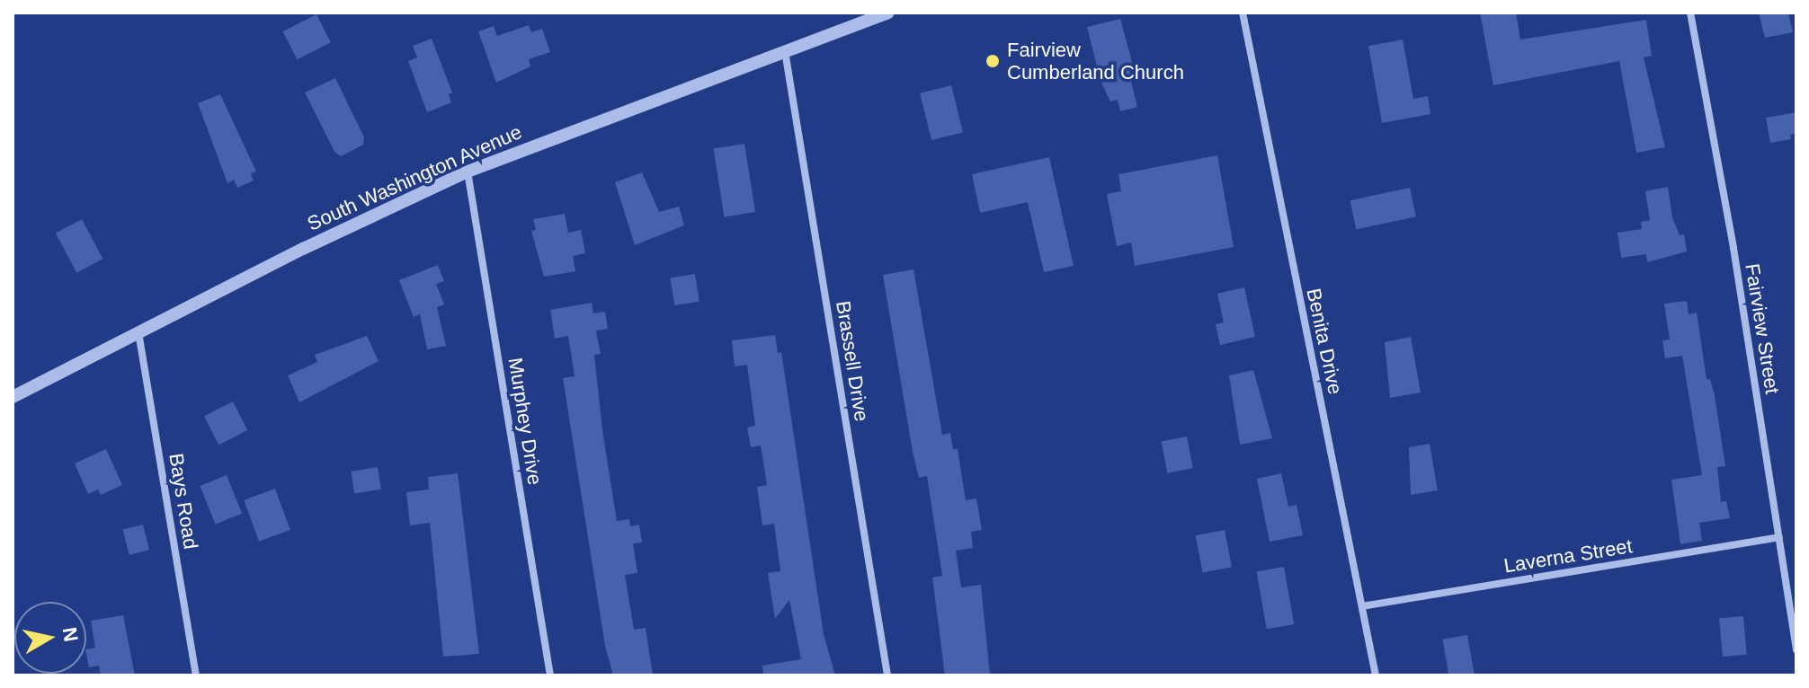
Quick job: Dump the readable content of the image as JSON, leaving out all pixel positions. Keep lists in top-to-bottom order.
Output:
{
  "streets": {
    "street": [
      "South Washington Avenue",
      "Fairview Street",
      "Benita Drive",
      "Brassell Drive",
      "Murphey Drive",
      "Bays Road",
      "Laverna Street"
    ]
  },
  "crossings": [
    ["South Washington Avenue", "Brassell Drive"],
    ["South Washington Avenue", "Murphey Drive"],
    ["South Washington Avenue", "Bays Road"],
    ["Fairview Street", "Laverna Street"],
    ["Benita Drive", "Laverna Street"]
  ],
  "places": ["Fairview Cumberland Church"],
  "north": "right"
}
